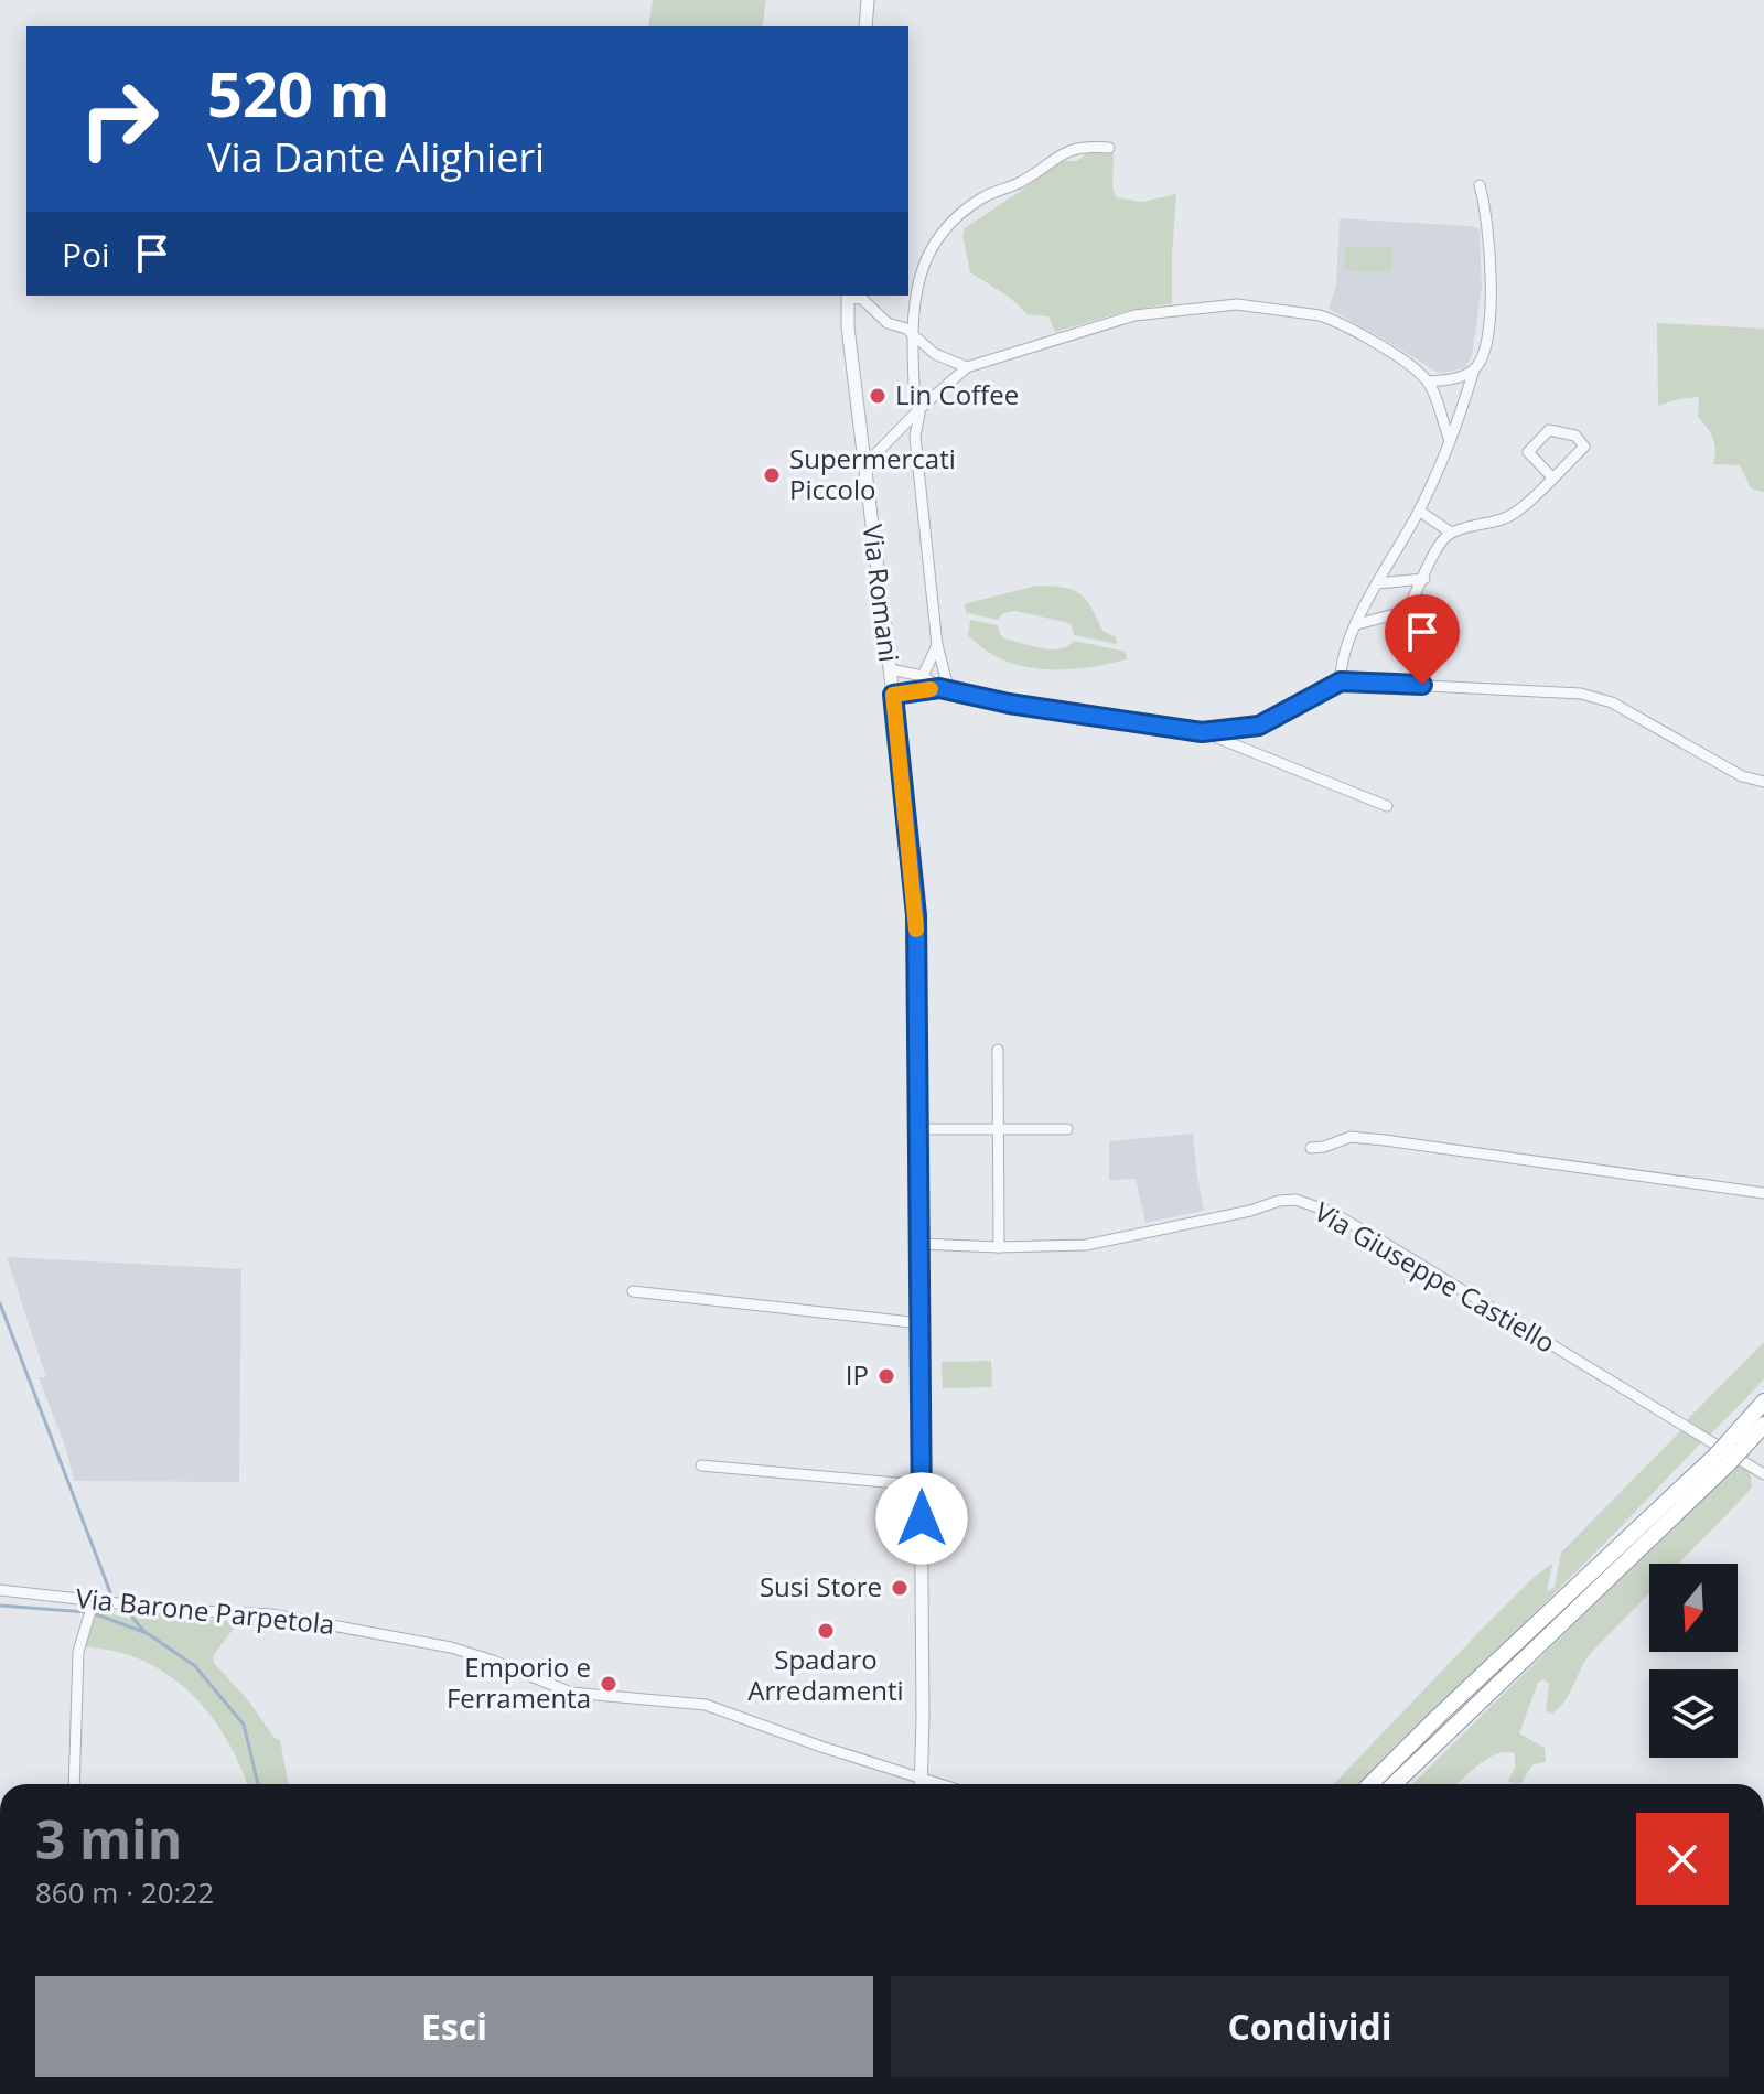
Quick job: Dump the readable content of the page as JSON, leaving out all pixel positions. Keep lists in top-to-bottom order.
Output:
{
  "streets": {
    "street": ["Via Romani", "Via Giuseppe Castiello", "Via Barone Parpetola"]
  },
  "crossings": [
    ["Via Romani", "Via Giuseppe Castiello"],
    ["Via Romani", "Via Barone Parpetola"]
  ],
  "places": [
    "Lin Coffee",
    "Supermercati Piccolo",
    "IP",
    "Susi Store",
    "Spadaro Arredamenti",
    "Emporio e Ferramenta"
  ],
  "north": "bottom",
  "page": {
    "turn": ["520 m", "Via Dante Alighieri"],
    "then": "Poi",
    "heading": ["3 min", "860 m · 20:22"],
    "buttons": ["Esci", "Condividi"]
  }
}
